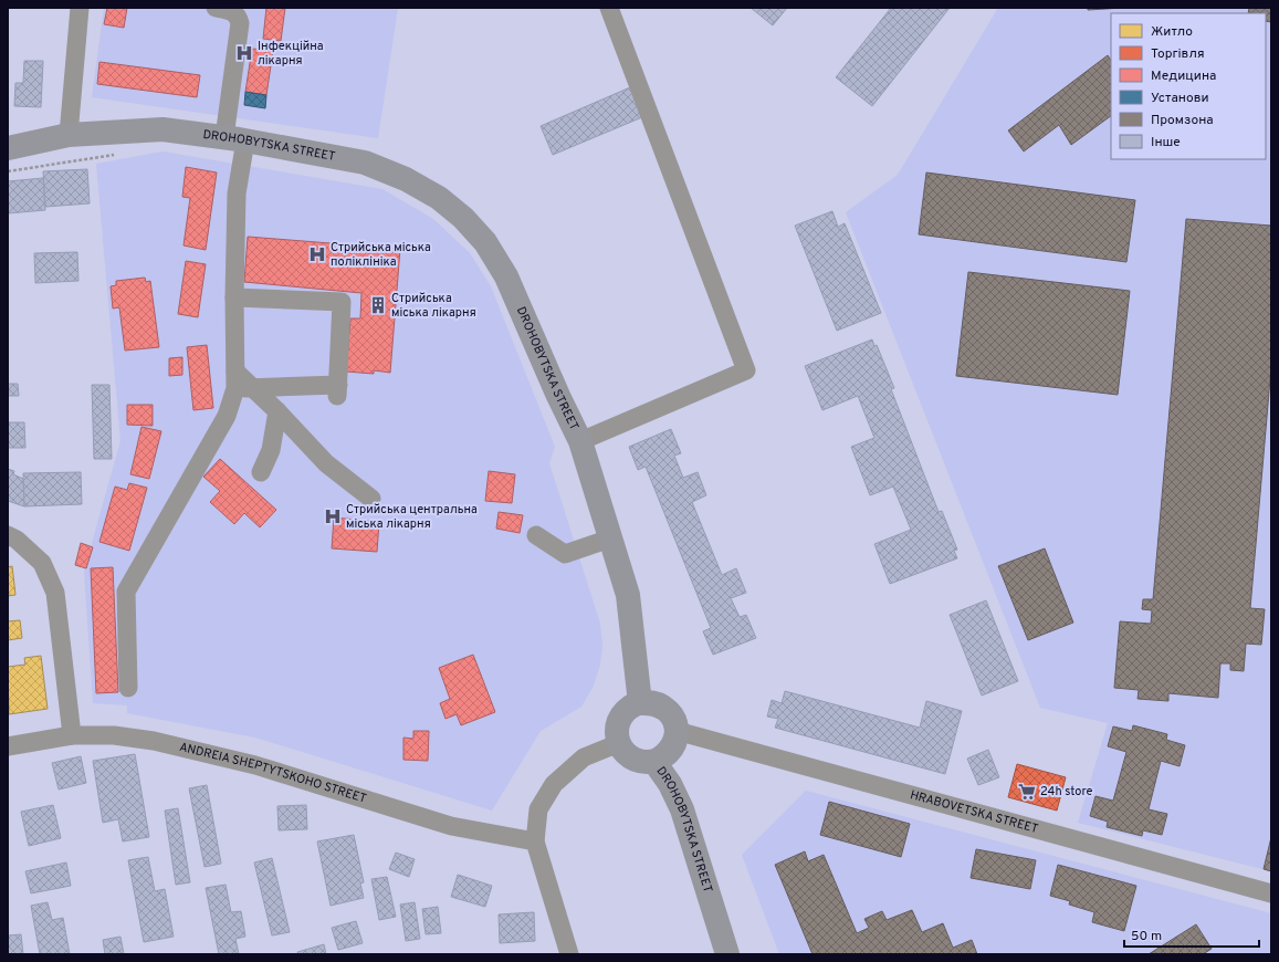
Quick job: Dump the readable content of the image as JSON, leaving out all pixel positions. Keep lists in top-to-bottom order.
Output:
{
  "streets": {
    "main road": ["DROHOBYTSKA STREET"],
    "street": ["ANDREIA SHEPTYTSKOHO STREET", "HRABOVETSKA STREET"]
  },
  "crossings": [
    ["DROHOBYTSKA STREET", "HRABOVETSKA STREET"]
  ],
  "places": {
    "hospital": ["Інфекційна лікарня", "Стрийська міська поліклініка", "Стрийська центральна міська лікарня"],
    "building": ["Стрийська міська лікарня"],
    "supermarket": ["24h store"]
  },
  "legend": [
    "Житло",
    "Торгівля",
    "Медицина",
    "Установи",
    "Промзона",
    "Інше"
  ],
  "scale_bar": "50 m"
}
